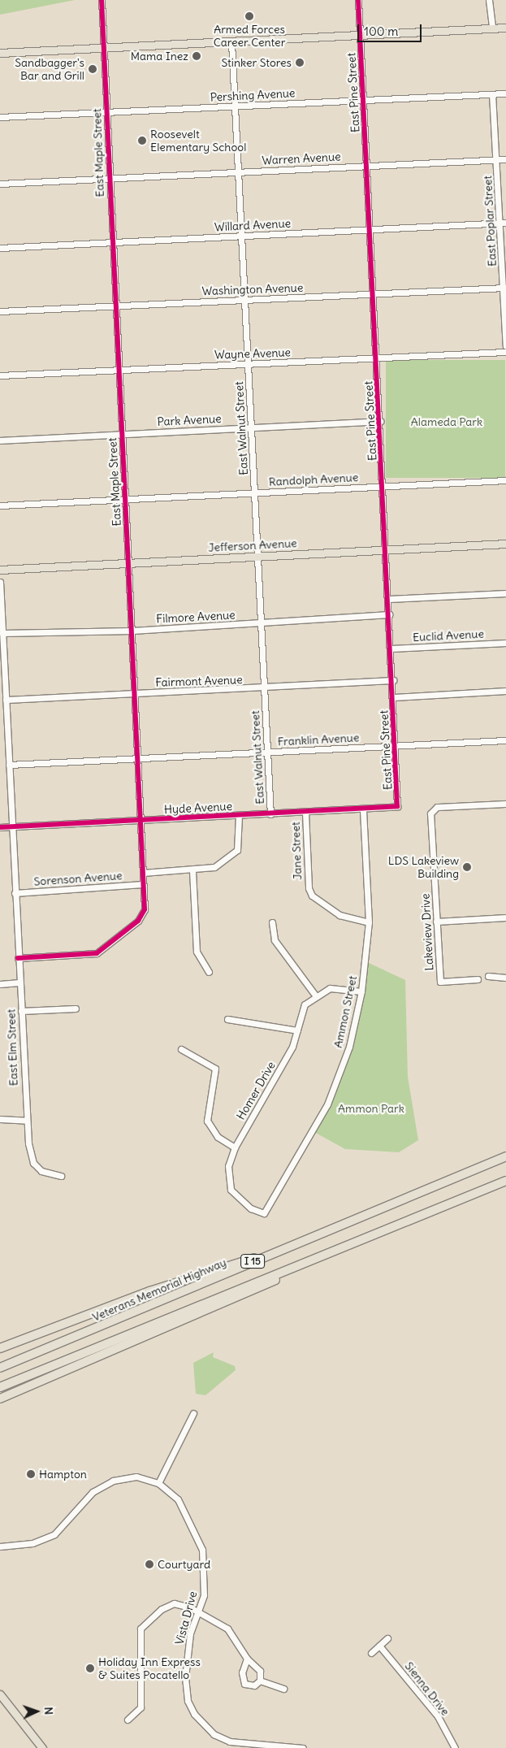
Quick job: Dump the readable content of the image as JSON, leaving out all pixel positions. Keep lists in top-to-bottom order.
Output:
{
  "streets": {
    "highway": ["I 15", "Veterans Memorial Highway"],
    "main road": ["Jefferson Avenue"],
    "street": [
      "East Pine Street",
      "Pershing Avenue",
      "East Maple Street",
      "Warren Avenue",
      "East Poplar Street",
      "Willard Avenue",
      "Washington Avenue",
      "Wayne Avenue",
      "Park Avenue",
      "East Walnut Street",
      "Randolph Avenue",
      "Filmore Avenue",
      "Euclid Avenue",
      "Fairmont Avenue",
      "Franklin Avenue",
      "Hyde Avenue",
      "Jane Street",
      "Sorenson Avenue",
      "Lakeview Drive",
      "Ammon Street",
      "East Elm Street",
      "Homer Drive",
      "Vista Drive",
      "Sienna Drive"
    ]
  },
  "crossings": [
    ["East Pine Street", "Pershing Avenue"],
    ["East Pine Street", "Warren Avenue"],
    ["East Pine Street", "Willard Avenue"],
    ["East Pine Street", "Washington Avenue"],
    ["East Pine Street", "Wayne Avenue"],
    ["East Pine Street", "Park Avenue"],
    ["East Pine Street", "Randolph Avenue"],
    ["East Pine Street", "Jefferson Avenue"],
    ["East Pine Street", "Filmore Avenue"],
    ["East Pine Street", "Euclid Avenue"],
    ["East Pine Street", "Fairmont Avenue"],
    ["East Pine Street", "Franklin Avenue"],
    ["East Pine Street", "Hyde Avenue"],
    ["Pershing Avenue", "East Maple Street"],
    ["Pershing Avenue", "East Poplar Street"],
    ["Pershing Avenue", "East Walnut Street"],
    ["East Maple Street", "Warren Avenue"],
    ["East Maple Street", "Willard Avenue"],
    ["East Maple Street", "Washington Avenue"],
    ["East Maple Street", "Wayne Avenue"],
    ["East Maple Street", "Park Avenue"],
    ["East Maple Street", "Randolph Avenue"],
    ["East Maple Street", "Jefferson Avenue"],
    ["East Maple Street", "Filmore Avenue"],
    ["East Maple Street", "Fairmont Avenue"],
    ["East Maple Street", "Franklin Avenue"],
    ["East Maple Street", "Hyde Avenue"],
    ["East Maple Street", "Sorenson Avenue"],
    ["East Maple Street", "East Elm Street"],
    ["Warren Avenue", "East Poplar Street"],
    ["Warren Avenue", "East Walnut Street"],
    ["East Poplar Street", "Willard Avenue"],
    ["East Poplar Street", "Washington Avenue"],
    ["Willard Avenue", "East Walnut Street"],
    ["Washington Avenue", "East Walnut Street"],
    ["Wayne Avenue", "East Walnut Street"],
    ["Park Avenue", "East Walnut Street"],
    ["East Walnut Street", "Randolph Avenue"],
    ["East Walnut Street", "Jefferson Avenue"],
    ["East Walnut Street", "Filmore Avenue"],
    ["East Walnut Street", "Fairmont Avenue"],
    ["East Walnut Street", "Franklin Avenue"],
    ["East Walnut Street", "Hyde Avenue"],
    ["Filmore Avenue", "East Elm Street"],
    ["Fairmont Avenue", "East Elm Street"],
    ["Franklin Avenue", "East Elm Street"],
    ["Hyde Avenue", "Jane Street"],
    ["Hyde Avenue", "Ammon Street"],
    ["Hyde Avenue", "East Elm Street"],
    ["Jane Street", "Ammon Street"],
    ["Sorenson Avenue", "East Elm Street"],
    ["Ammon Street", "Homer Drive"]
  ],
  "parks": ["Alameda Park", "Ammon Park"],
  "places": [
    "Armed Forces Career Center",
    "Mama Inez",
    "Stinker Stores",
    "Sandbagger's Bar and Grill",
    "Roosevelt Elementary School",
    "LDS Lakeview Building",
    "Hampton",
    "Courtyard",
    "Holiday Inn Express & Suites Pocatello"
  ],
  "scale_bar": "100 m",
  "north": "right"
}
